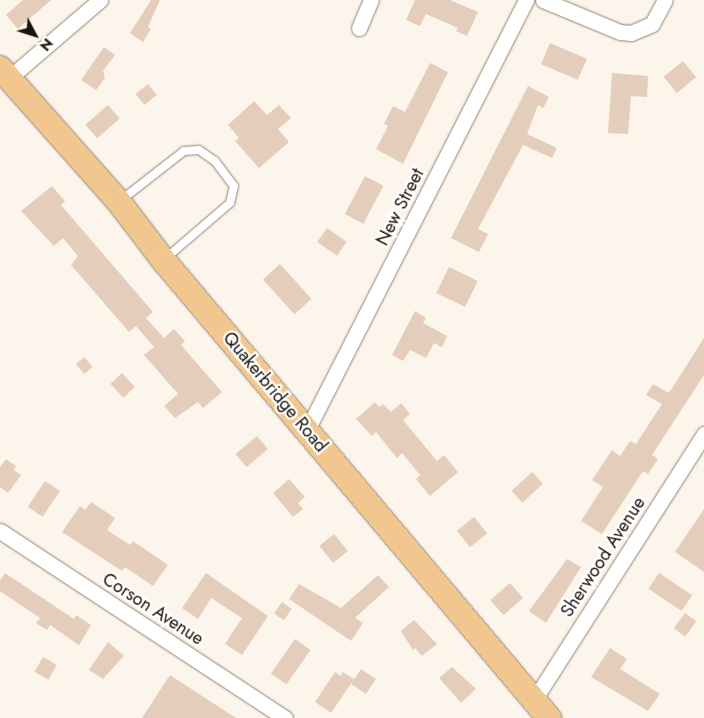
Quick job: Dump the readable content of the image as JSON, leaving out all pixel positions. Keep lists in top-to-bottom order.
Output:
{
  "streets": {
    "main road": ["Quakerbridge Road"],
    "street": ["New Street", "Sherwood Avenue", "Corson Avenue"]
  },
  "crossings": [
    ["New Street", "Quakerbridge Road"],
    ["Quakerbridge Road", "Sherwood Avenue"]
  ],
  "north": "bottom right"
}
